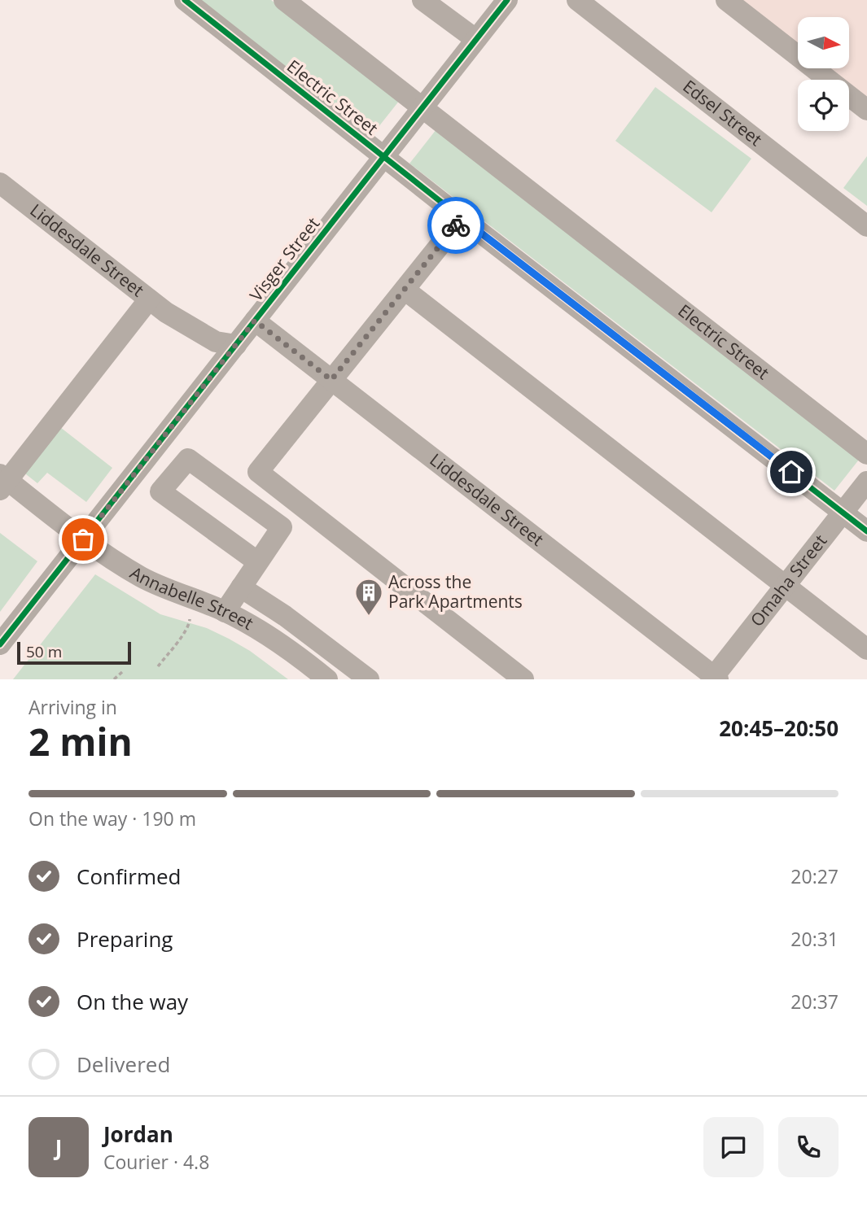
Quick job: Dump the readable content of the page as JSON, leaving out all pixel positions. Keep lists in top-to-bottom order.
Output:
{
  "streets": {
    "street": [
      "Electric Street",
      "Edsel Street",
      "Liddesdale Street",
      "Visger Street",
      "Omaha Street",
      "Annabelle Street"
    ]
  },
  "crossings": [
    ["Electric Street", "Visger Street"],
    ["Electric Street", "Omaha Street"],
    ["Liddesdale Street", "Visger Street"],
    ["Liddesdale Street", "Omaha Street"],
    ["Visger Street", "Annabelle Street"]
  ],
  "places": {
    "building": ["Across the Park Apartments"]
  },
  "scale_bar": "50 m",
  "north": "right",
  "page": {
    "scale": "50 m",
    "heading": ["2 min", "Arriving in", "20:45–20:50"],
    "panel": ["Jordan", "Courier · 4.8"],
    "bar": "On the way · 190 m",
    "list": [
      ["Confirmed", "20:27"],
      ["Preparing", "20:31"],
      ["On the way", "20:37"],
      "Delivered"
    ],
    "round": "J"
  }
}
